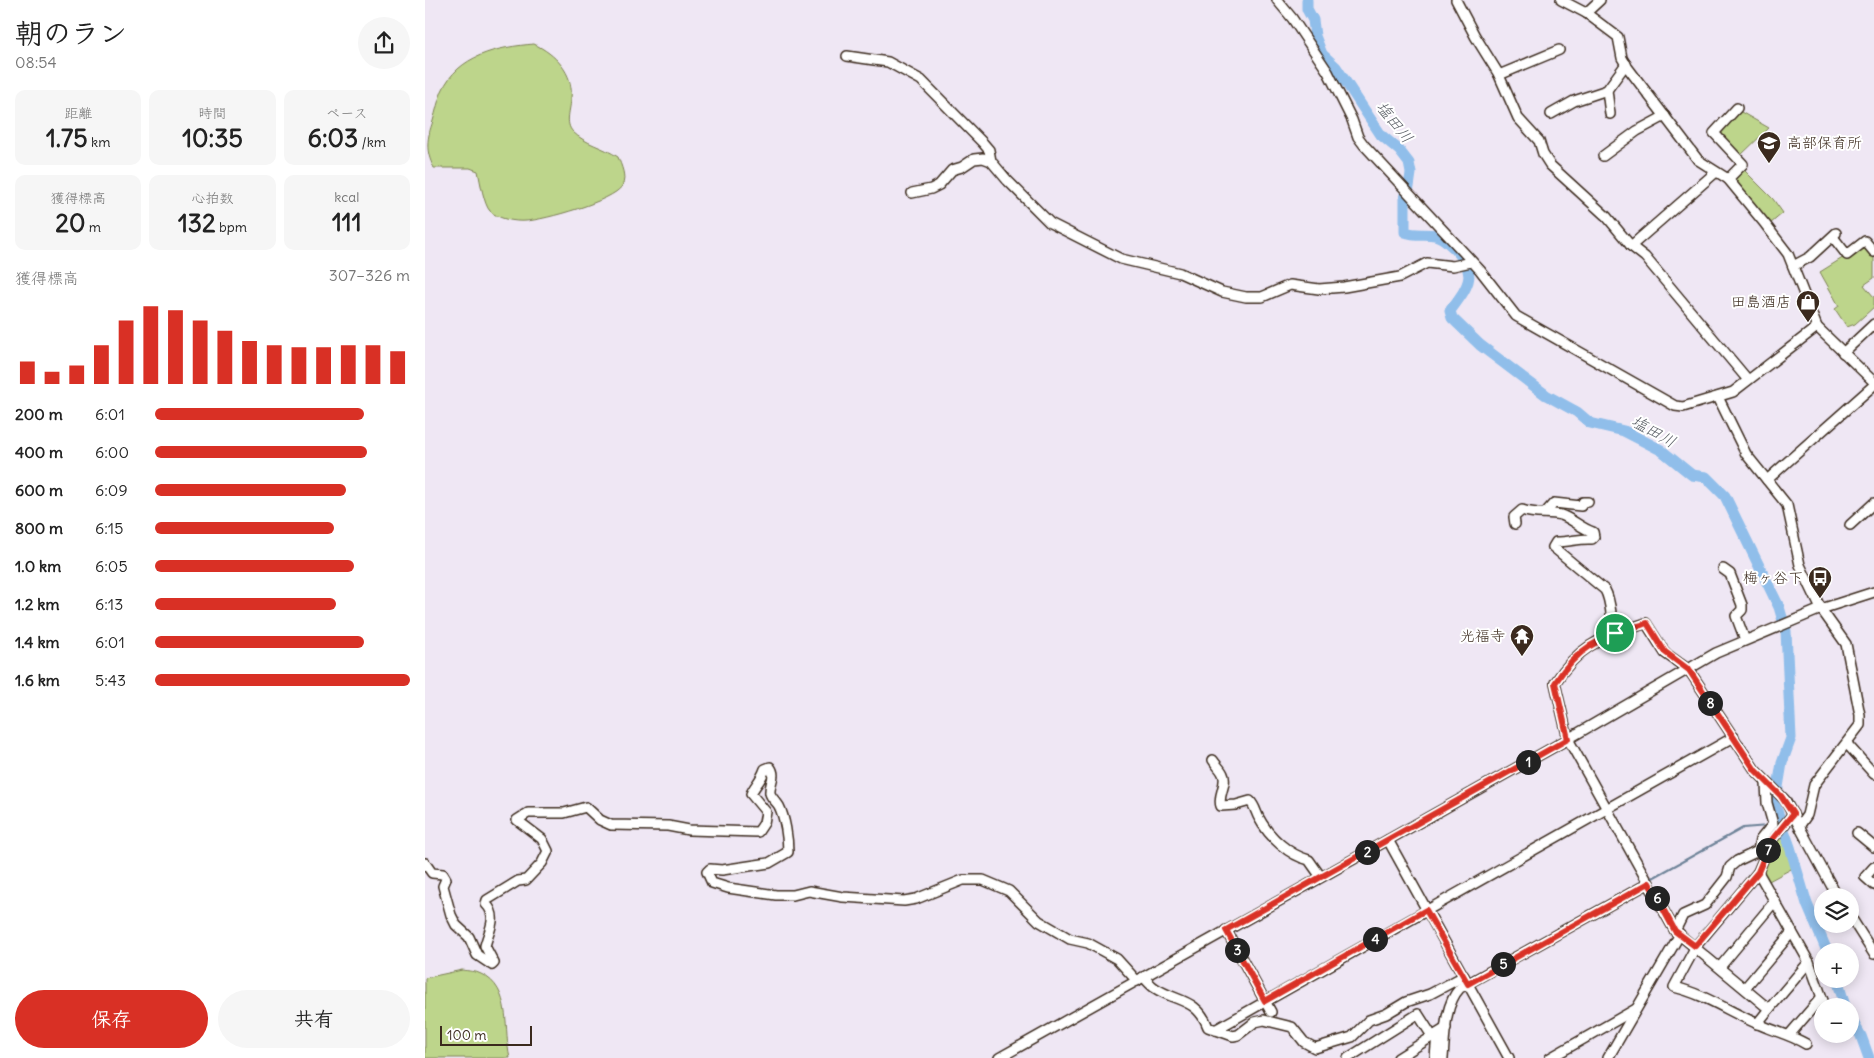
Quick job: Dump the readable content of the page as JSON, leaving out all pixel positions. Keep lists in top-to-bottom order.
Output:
{
  "water": ["塩田川"],
  "places": {
    "school or university": ["高部保育所"],
    "shop": ["田島酒店"],
    "bus stop": ["梅ヶ谷下"],
    "temple": ["光福寺"]
  },
  "scale_bar": "100 m",
  "page": {
    "heading": ["朝のラン", "08:54"],
    "stats": [
      ["距離", "1.75 km"],
      ["時間", "10:35"],
      ["ペース", "6:03 /km"],
      ["獲得標高", "20 m"],
      ["心拍数", "132 bpm"],
      ["kcal", "111"]
    ],
    "chart": ["獲得標高", "307–326 m"],
    "list": [
      {
        "name": "200 m",
        "note": "6:01"
      },
      {
        "name": "400 m",
        "note": "6:00"
      },
      {
        "name": "600 m",
        "note": "6:09"
      },
      {
        "name": "800 m",
        "note": "6:15"
      },
      {
        "name": "1.0 km",
        "note": "6:05"
      },
      {
        "name": "1.2 km",
        "note": "6:13"
      },
      {
        "name": "1.4 km",
        "note": "6:01"
      },
      {
        "name": "1.6 km",
        "note": "5:43"
      }
    ],
    "pins": [
      "8",
      "1",
      "7",
      "2",
      "6",
      "4",
      "3",
      "5"
    ],
    "map_buttons": ["+", "−"],
    "buttons": ["保存", "共有"],
    "scale": "100 m"
  }
}
